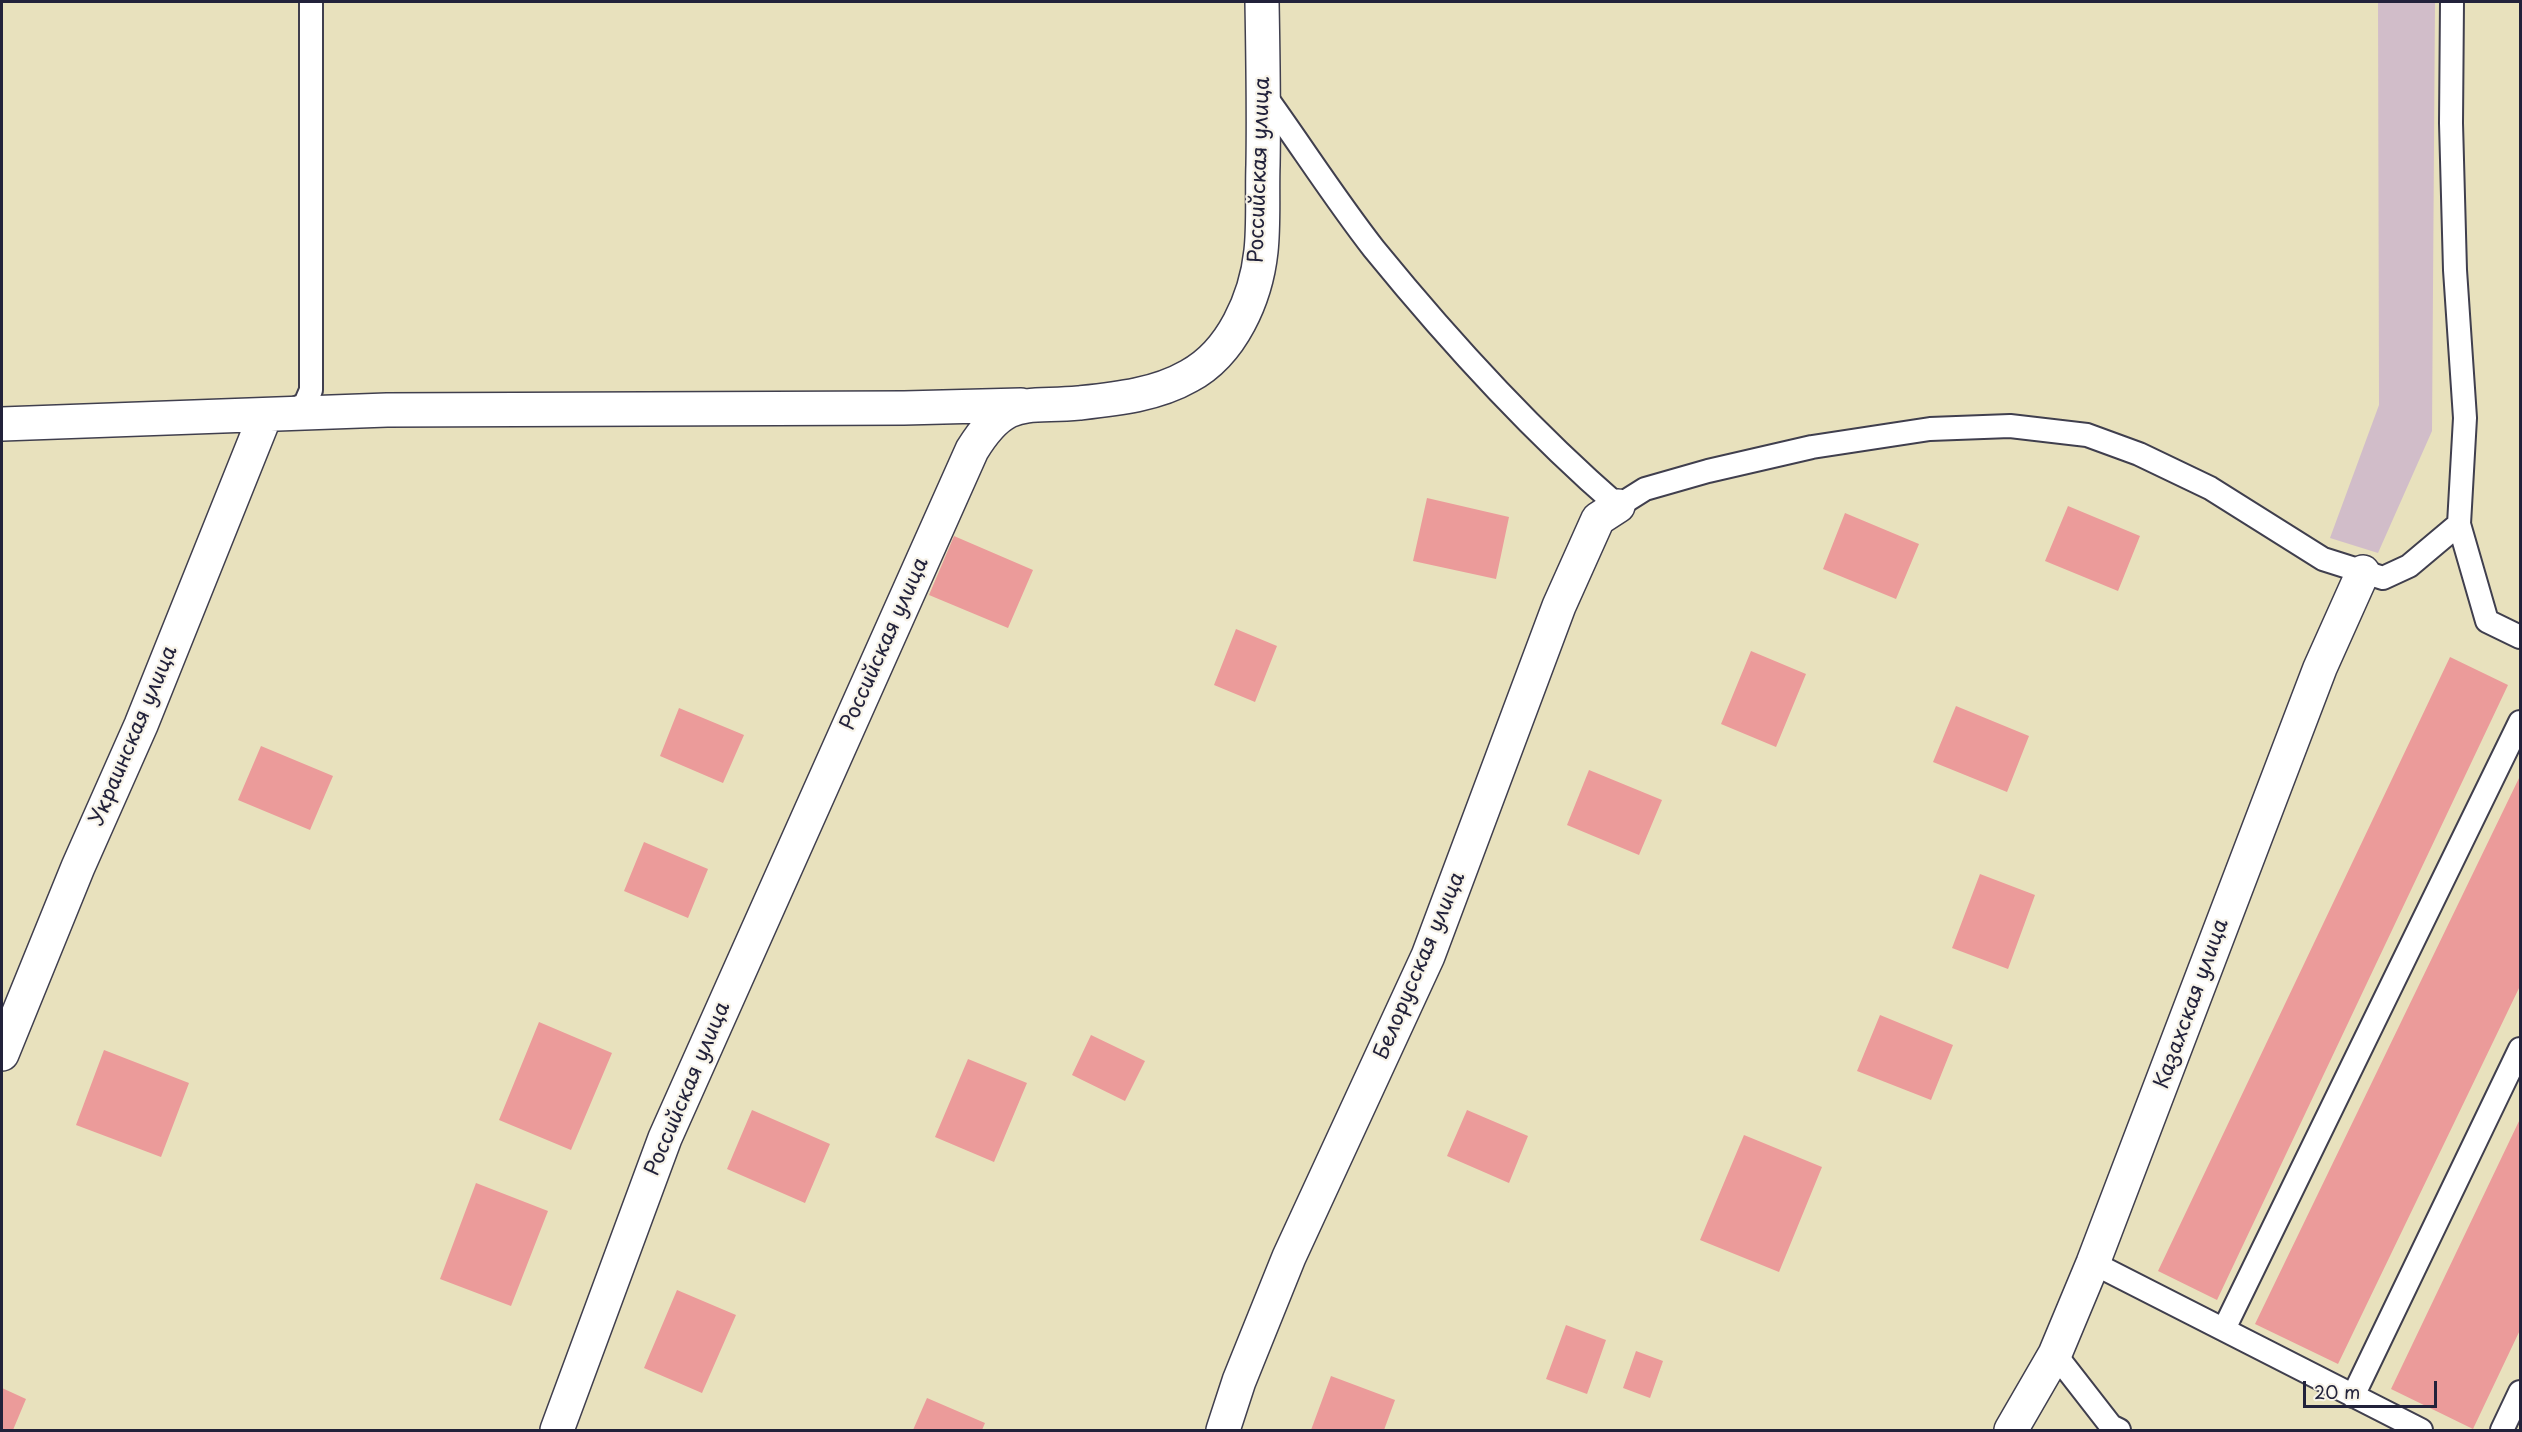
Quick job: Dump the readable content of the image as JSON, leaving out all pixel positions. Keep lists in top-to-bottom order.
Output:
{
  "streets": {
    "street": [
      "Российская улица",
      "Украинская улица",
      "Белорусская улица",
      "Казахская улица"
    ]
  },
  "scale_bar": "20 m"
}
